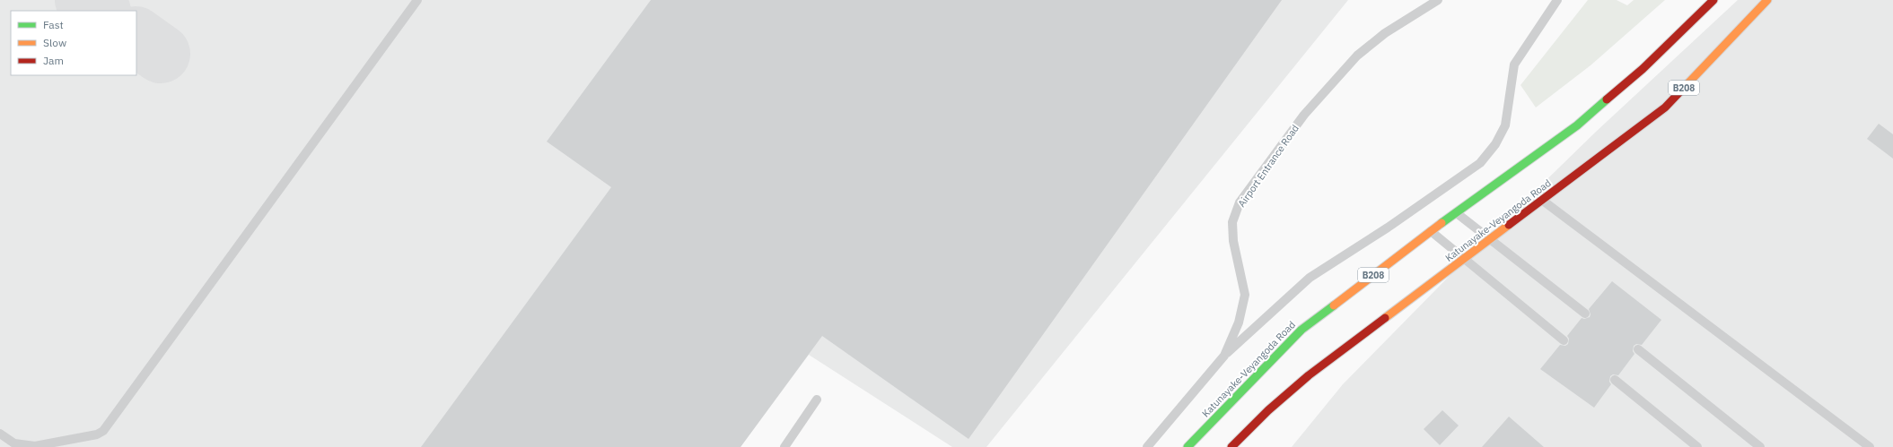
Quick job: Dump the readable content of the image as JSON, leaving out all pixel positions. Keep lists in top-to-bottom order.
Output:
{
  "streets": {
    "main road": ["B208", "Katunayake-Veyangoda Road"],
    "lane": ["Airport Entrance Road"]
  },
  "legend": ["Fast", "Slow", "Jam"]
}
